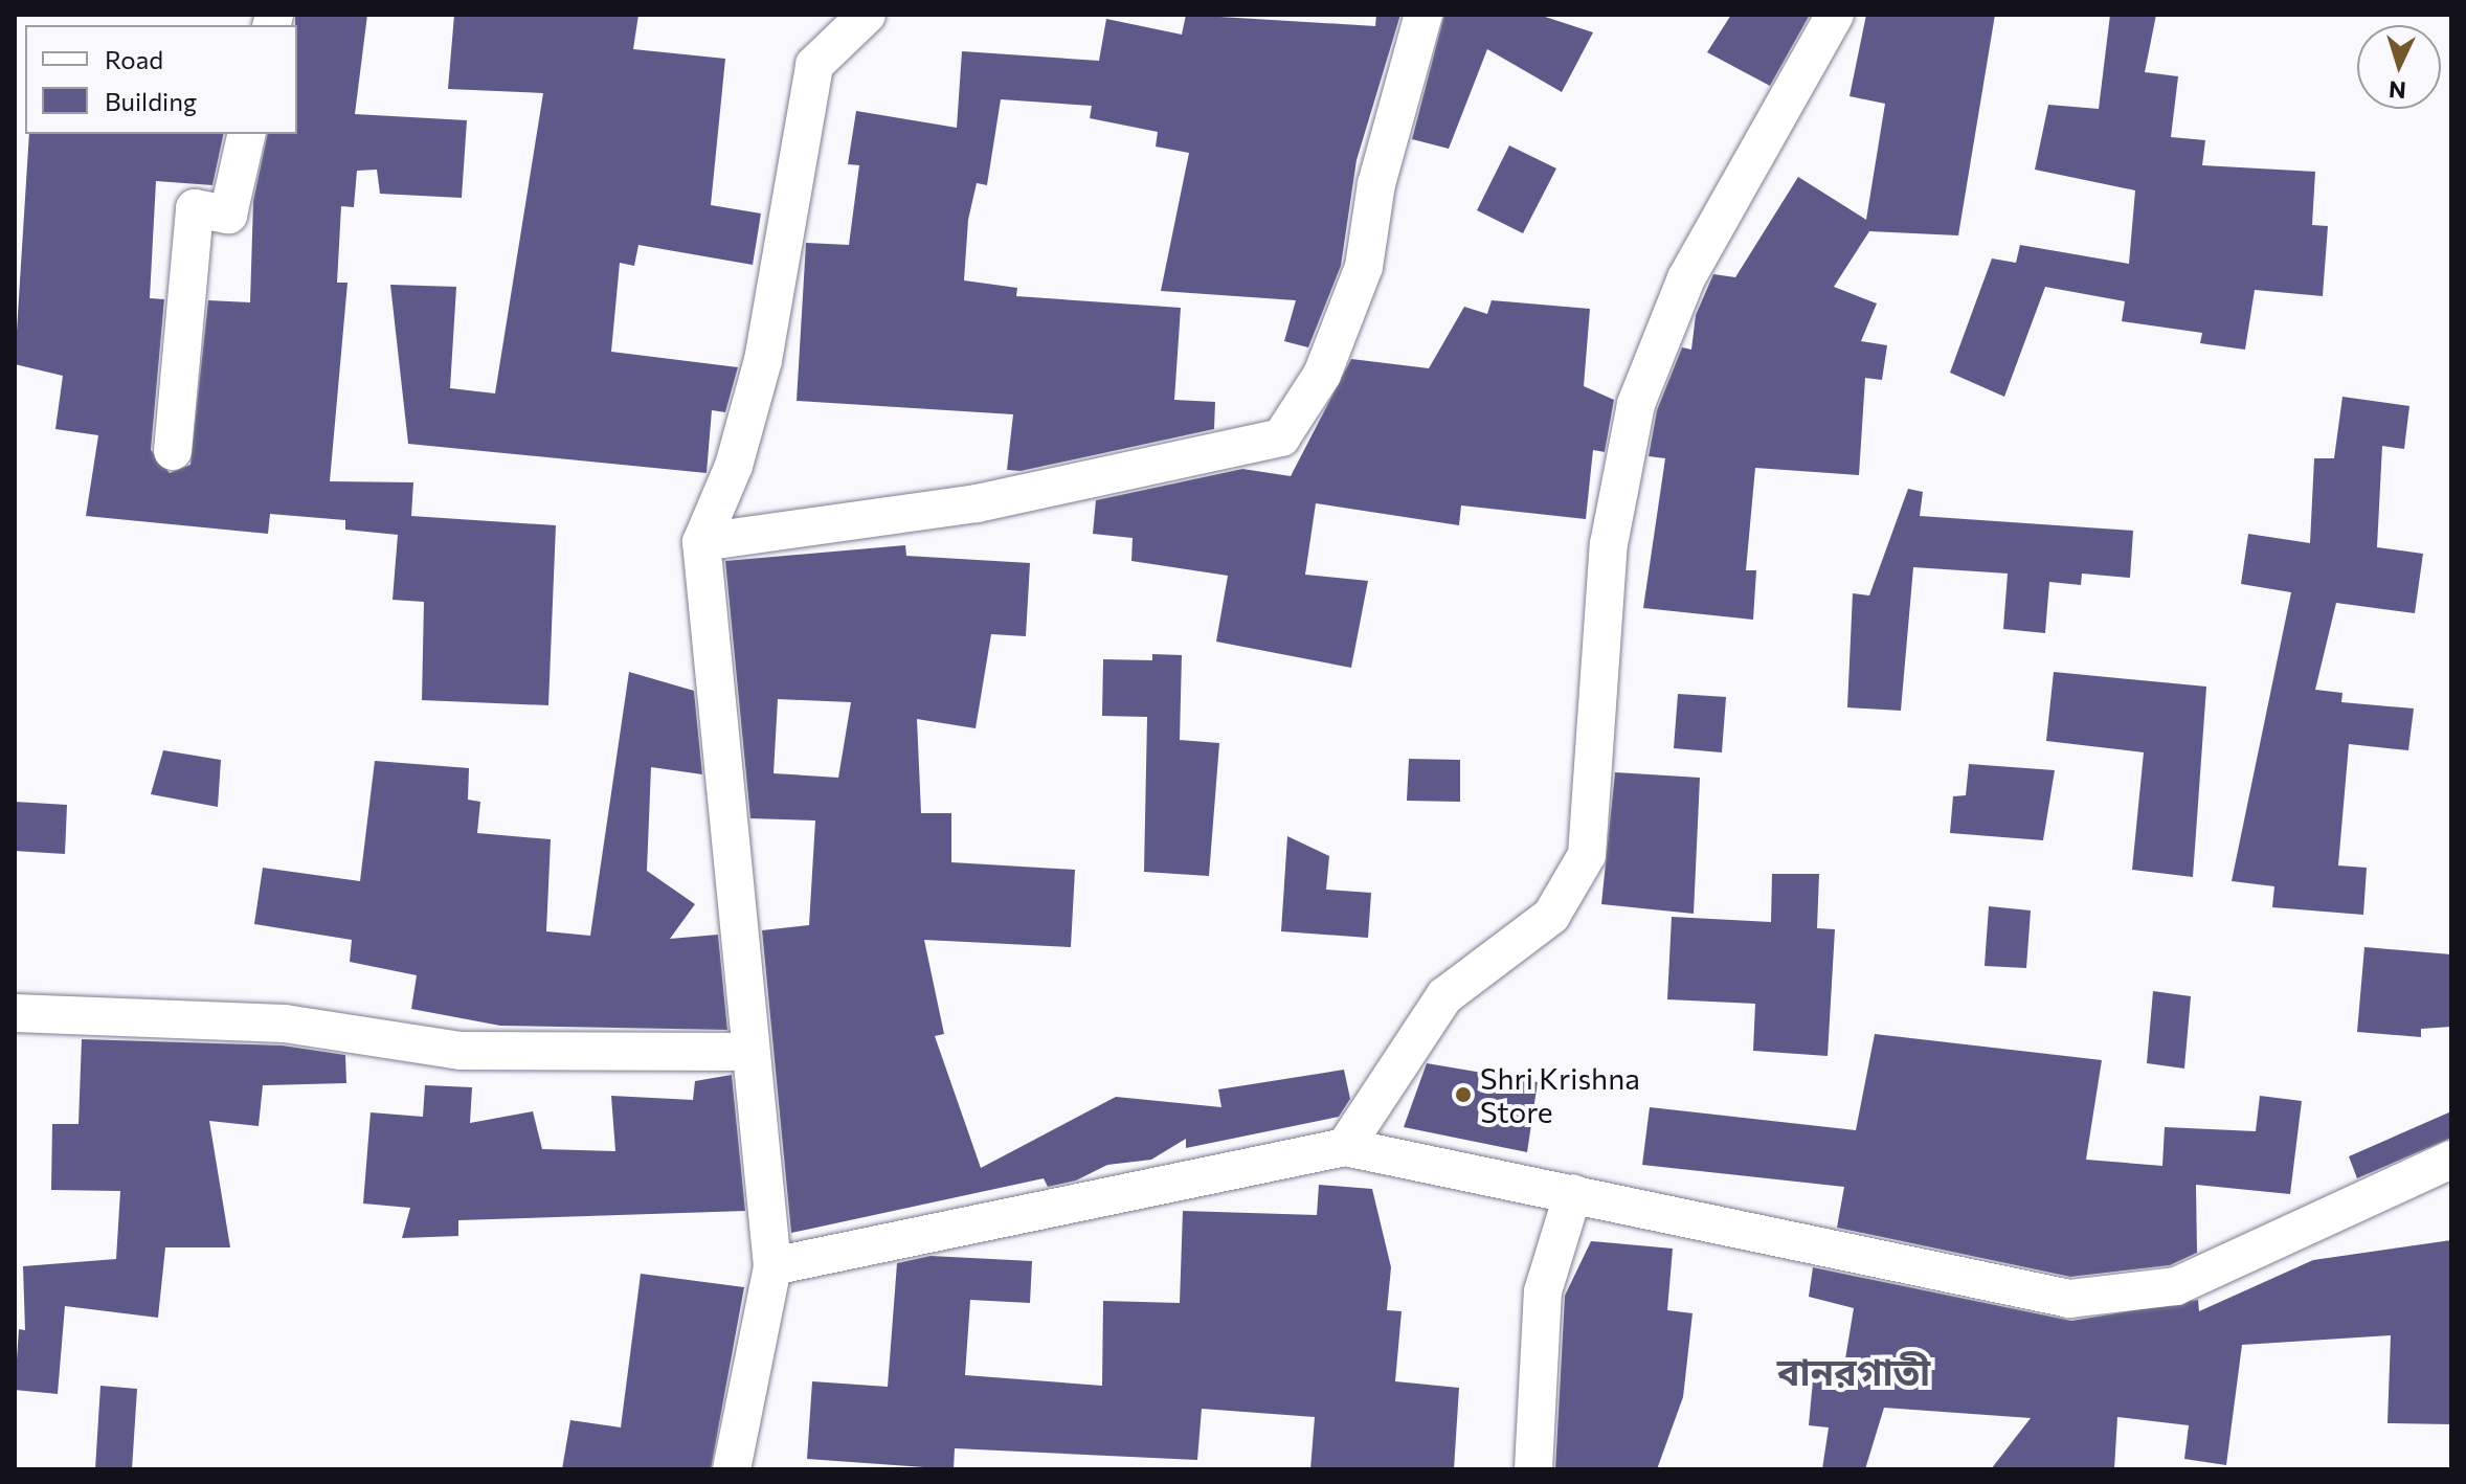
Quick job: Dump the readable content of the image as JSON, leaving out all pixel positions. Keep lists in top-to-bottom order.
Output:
{
  "districts": ["বানরগাতী"],
  "places": ["Shri Krishna Store"],
  "legend": ["Road", "Building"],
  "north": "bottom"
}
